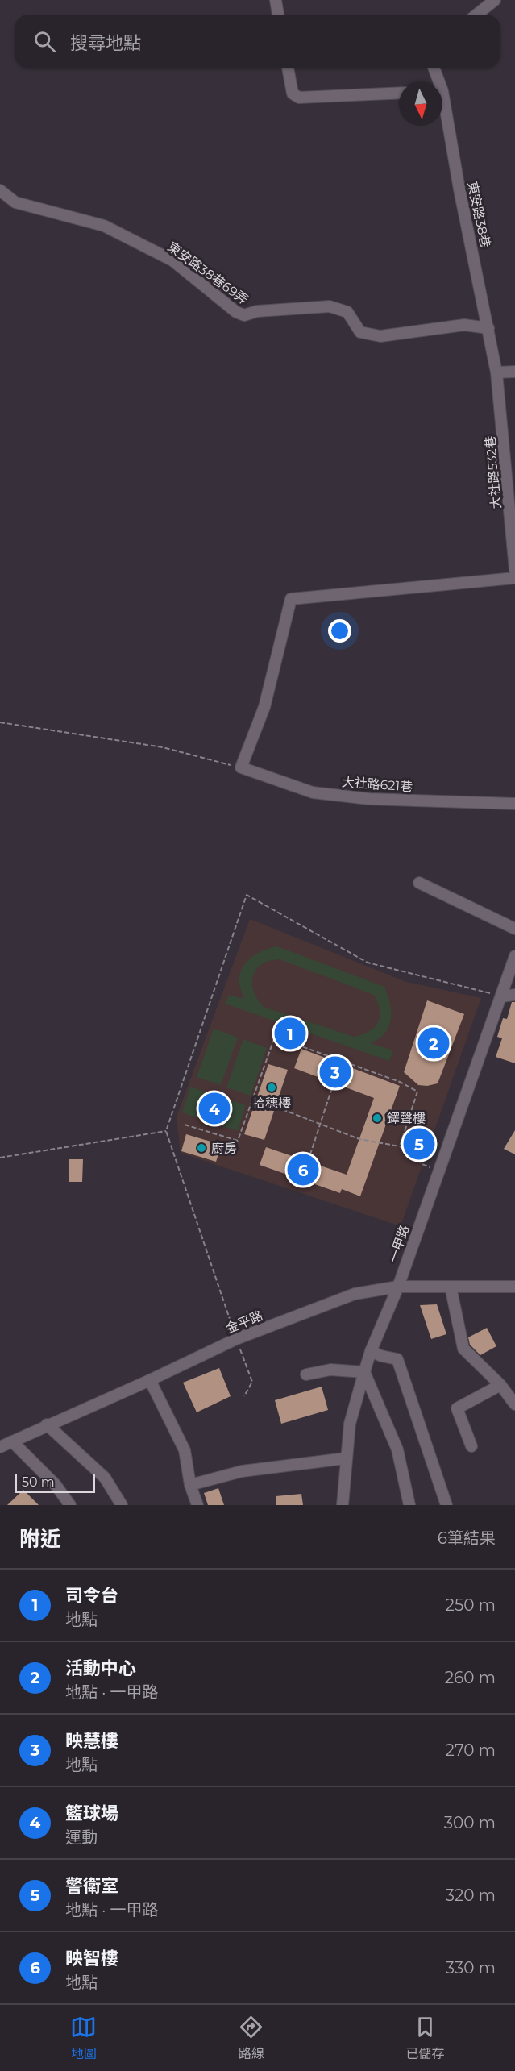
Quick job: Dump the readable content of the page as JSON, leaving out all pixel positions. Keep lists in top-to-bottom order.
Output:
{
  "streets": {
    "street": [
      "東安路38巷",
      "東安路38巷69弄",
      "大社路532巷",
      "大社路621巷",
      "一甲路",
      "金平路"
    ]
  },
  "crossings": [
    ["東安路38巷", "東安路38巷69弄"],
    ["東安路38巷", "大社路532巷"],
    ["一甲路", "金平路"]
  ],
  "places": ["拾穗樓", "鐸聲樓", "廚房"],
  "scale_bar": "50 m",
  "north": "bottom",
  "page": {
    "search": "搜尋地點",
    "pins": [
      "1",
      "2",
      "3",
      "4",
      "5",
      "6"
    ],
    "scale": "50 m",
    "heading": ["附近", "6筆結果"],
    "list": [
      {
        "mark": "1",
        "name": "司令台",
        "note": "地點",
        "value": "250 m"
      },
      {
        "mark": "2",
        "name": "活動中心",
        "note": "地點 · 一甲路",
        "value": "260 m"
      },
      {
        "mark": "3",
        "name": "映慧樓",
        "note": "地點",
        "value": "270 m"
      },
      {
        "mark": "4",
        "name": "籃球場",
        "note": "運動",
        "value": "300 m"
      },
      {
        "mark": "5",
        "name": "警衛室",
        "note": "地點 · 一甲路",
        "value": "320 m"
      },
      {
        "mark": "6",
        "name": "映智樓",
        "note": "地點",
        "value": "330 m"
      }
    ],
    "nav": ["地圖", "路線", "已儲存"]
  }
}
